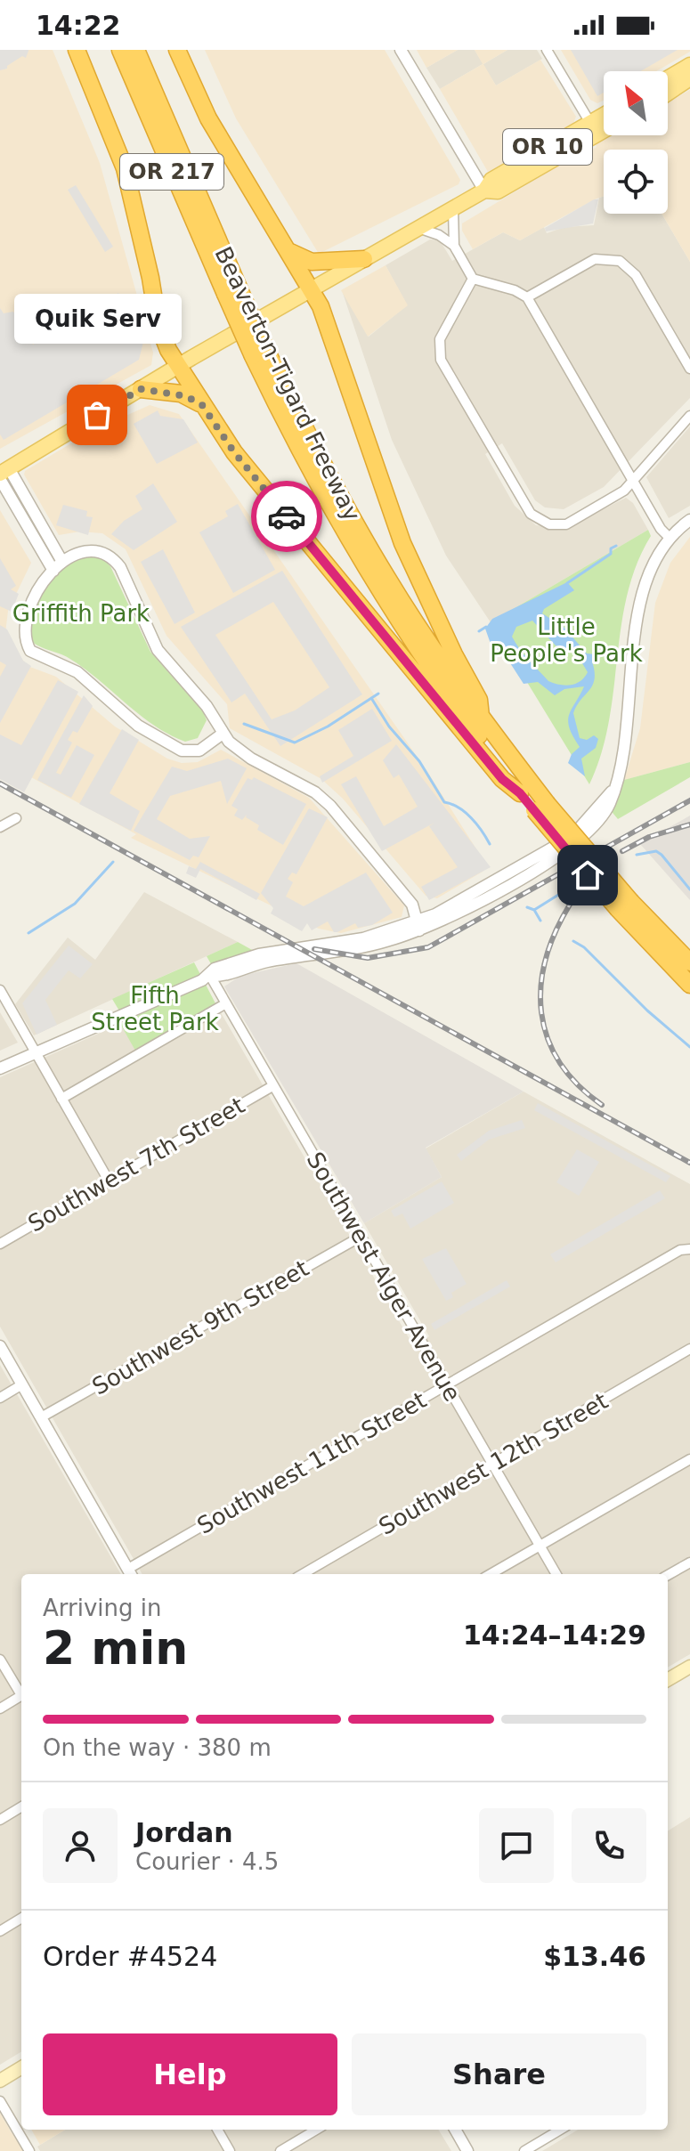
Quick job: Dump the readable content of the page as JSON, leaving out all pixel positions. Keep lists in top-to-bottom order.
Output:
{
  "streets": {
    "highway": ["OR 217", "Beaverton-Tigard Freeway"],
    "main road": ["OR 10"],
    "street": [
      "Southwest 7th Street",
      "Southwest Alger Avenue",
      "Southwest 9th Street",
      "Southwest 11th Street",
      "Southwest 12th Street"
    ]
  },
  "crossings": [
    ["Southwest 7th Street", "Southwest Alger Avenue"],
    ["Southwest Alger Avenue", "Southwest 9th Street"],
    ["Southwest Alger Avenue", "Southwest 11th Street"],
    ["Southwest Alger Avenue", "Southwest 12th Street"]
  ],
  "parks": ["Griffith Park", "Little People's Park", "Fifth Street Park"],
  "places": ["Quik Serv"],
  "north": "top left",
  "page": {
    "status": "14:22",
    "bubble": "Quik Serv",
    "heading": ["2 min", "Arriving in", "14:24–14:29"],
    "panel": [
      "Jordan",
      "Courier · 4.5",
      "Order #4524",
      "$13.46"
    ],
    "bar": "On the way · 380 m",
    "buttons": ["Help", "Share"]
  }
}
